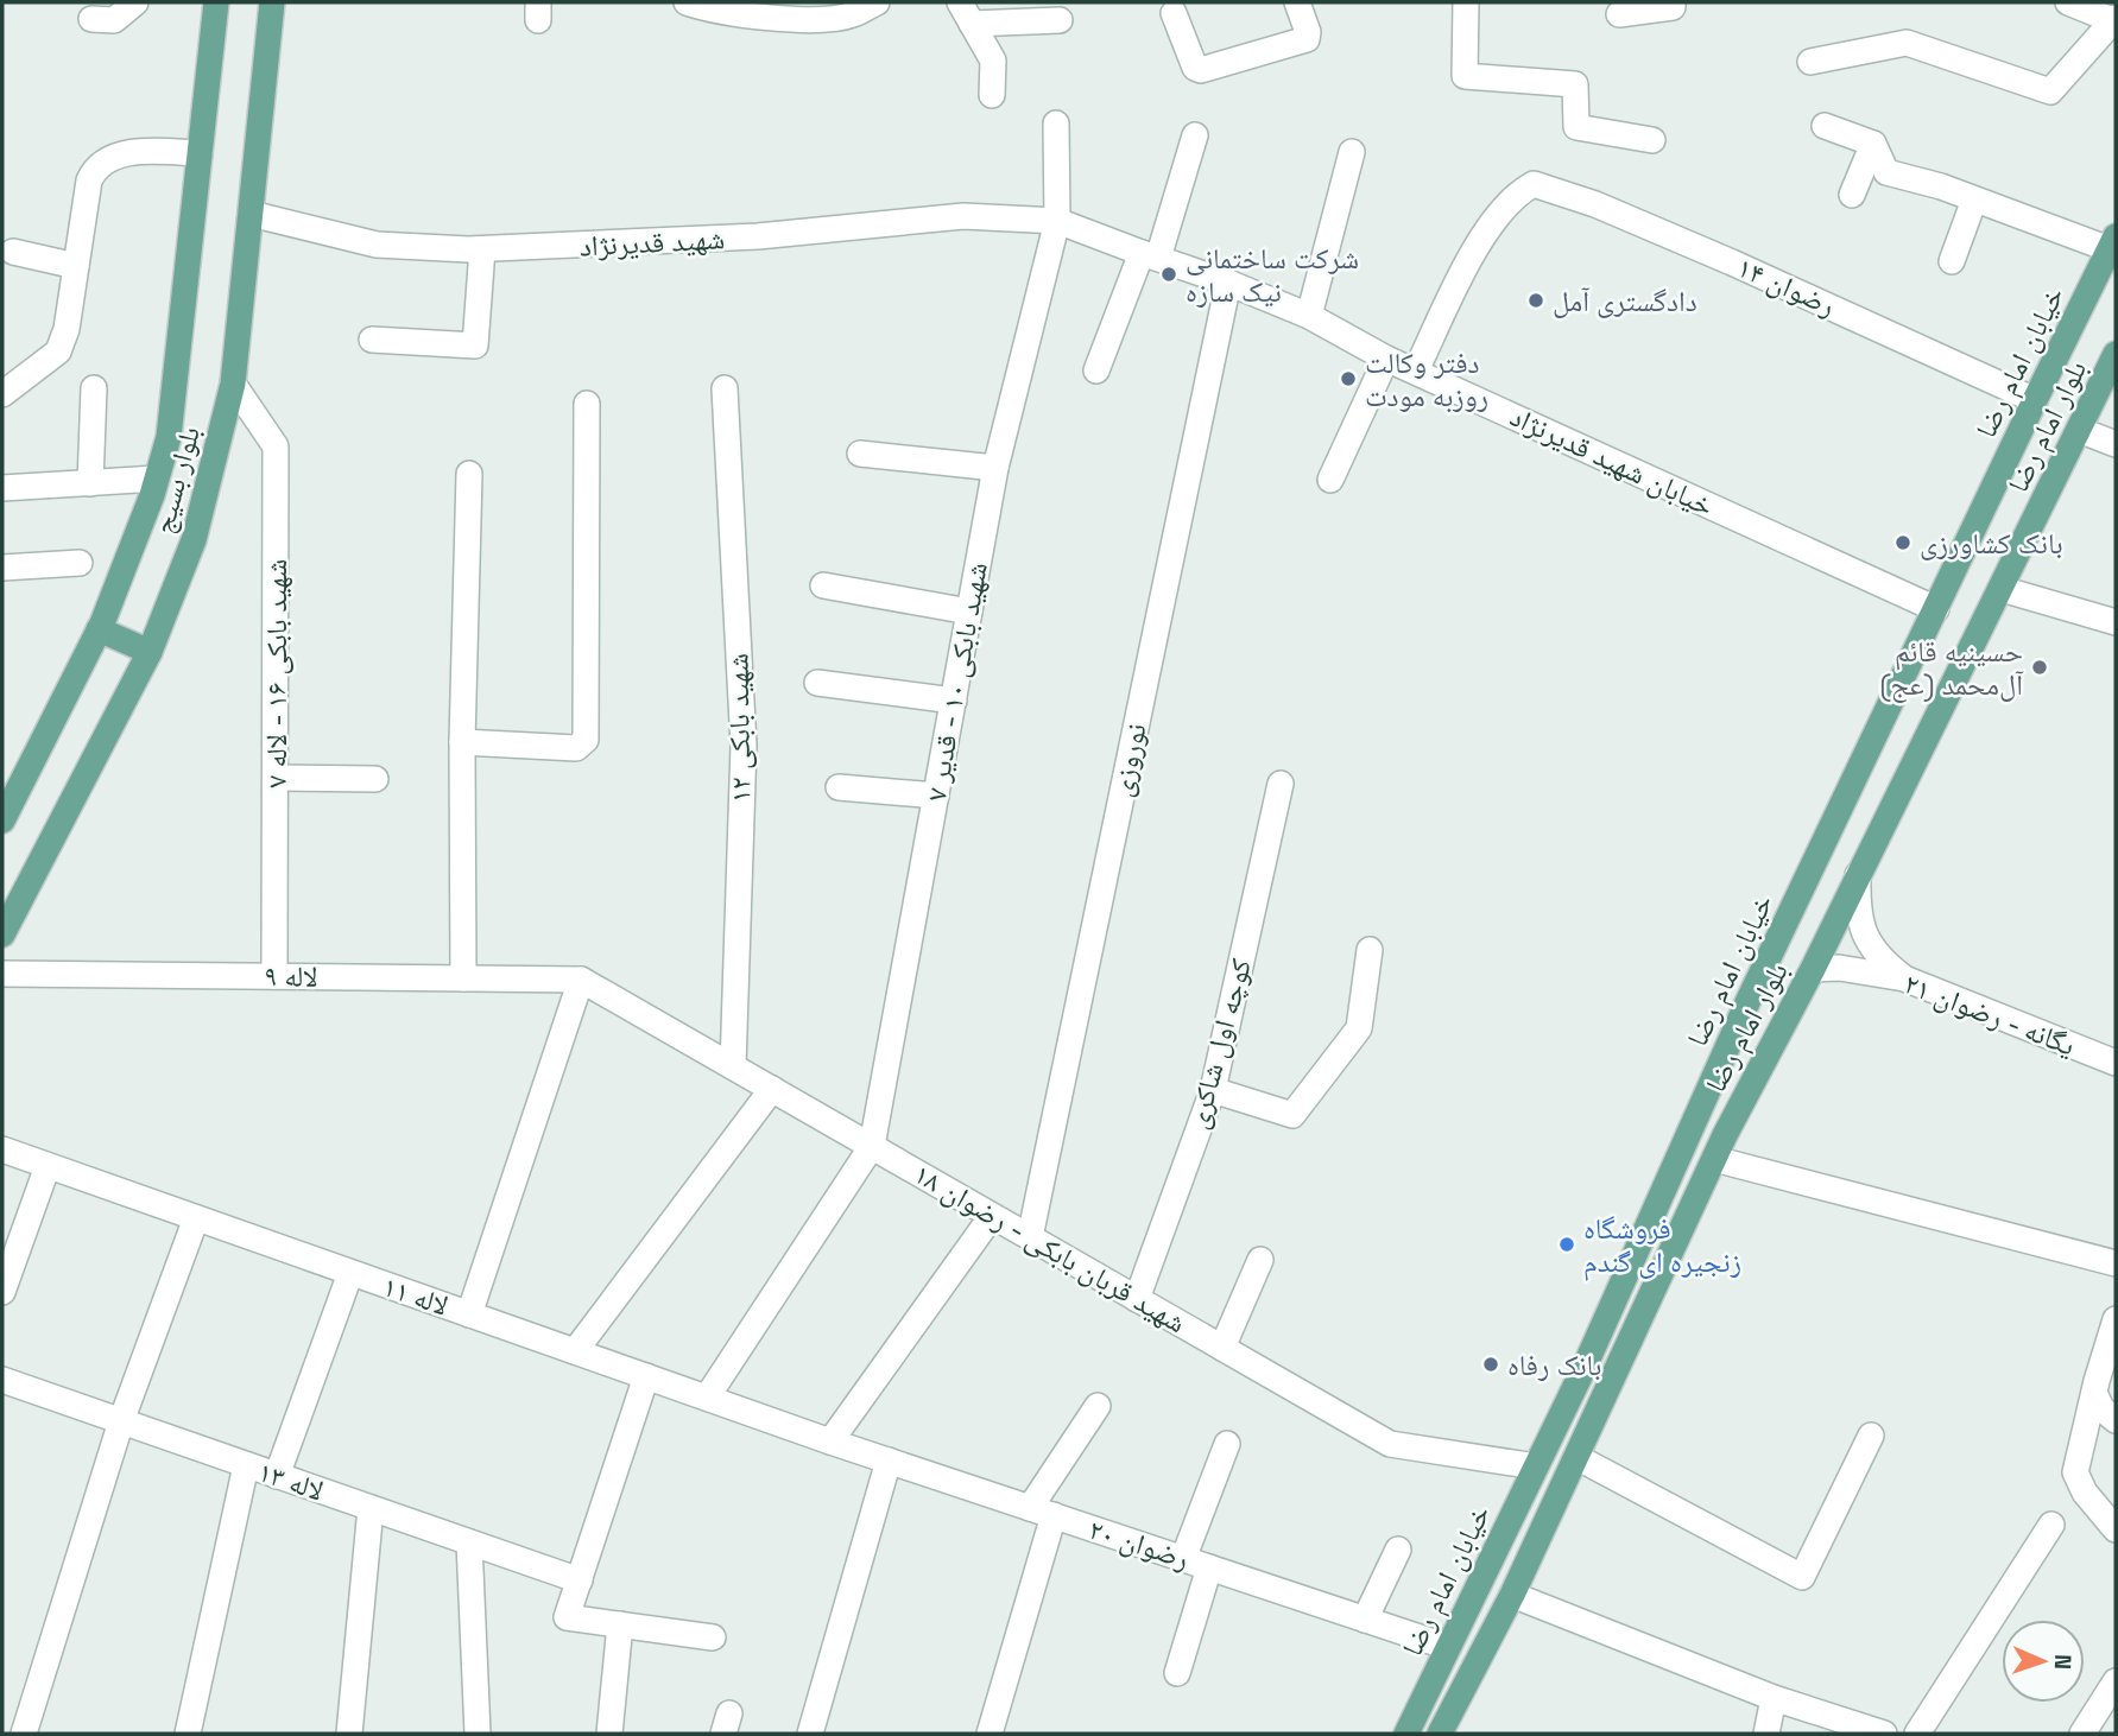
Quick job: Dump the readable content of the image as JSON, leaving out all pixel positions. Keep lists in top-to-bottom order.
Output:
{
  "streets": {
    "main road": ["خیابان امام رضا", "بلوار امام رضا", "بلوار بسیج"],
    "street": [
      "شهید قدیرنژاد",
      "رضوان ۱۴",
      "خيابان شهيد قديرنژاد",
      "شهید بابکی ۱۶ - لاله ۷",
      "شهید بابکی ۱۰ - قدیر ۷",
      "شهید بابکی ۱۲",
      "نوروزی",
      "لاله ۹",
      "یگانه - رضوان ۲۱",
      "کوچه اول شاکری",
      "شهید قربان بابکی - رضوان ۱۸",
      "لاله ۱۱",
      "لاله ۱۳",
      "رضوان ۲۰"
    ]
  },
  "crossings": [
    ["شهید قدیرنژاد", "خيابان شهيد قديرنژاد"],
    ["شهید قدیرنژاد", "بلوار بسیج"],
    ["شهید قدیرنژاد", "شهید بابکی ۱۰ - قدیر ۷"],
    ["رضوان ۱۴", "خیابان امام رضا"],
    ["رضوان ۱۴", "خيابان شهيد قديرنژاد"],
    ["خیابان امام رضا", "خيابان شهيد قديرنژاد"],
    ["خیابان امام رضا", "شهید قربان بابکی - رضوان ۱۸"],
    ["خیابان امام رضا", "رضوان ۲۰"],
    ["بلوار امام رضا", "یگانه - رضوان ۲۱"],
    ["خيابان شهيد قديرنژاد", "شهید بابکی ۱۰ - قدیر ۷"],
    ["خيابان شهيد قديرنژاد", "نوروزی"],
    ["بلوار بسیج", "شهید بابکی ۱۶ - لاله ۷"],
    ["شهید بابکی ۱۶ - لاله ۷", "لاله ۹"],
    ["شهید بابکی ۱۰ - قدیر ۷", "شهید قربان بابکی - رضوان ۱۸"],
    ["شهید بابکی ۱۲", "شهید قربان بابکی - رضوان ۱۸"],
    ["نوروزی", "شهید قربان بابکی - رضوان ۱۸"],
    ["لاله ۹", "شهید قربان بابکی - رضوان ۱۸"],
    ["کوچه اول شاکری", "شهید قربان بابکی - رضوان ۱۸"],
    ["لاله ۱۱", "رضوان ۲۰"]
  ],
  "places": [
    "شرکت ساختمانی نیک سازه",
    "دادگستری آمل",
    "دفتر وکالت روزبه مودت",
    "بانک کشاورزی",
    "حسینیه قائم آل‌محمد (عج)",
    "فروشگاه زنجیره ای گندم",
    "بانک رفاه"
  ],
  "north": "right"
}
